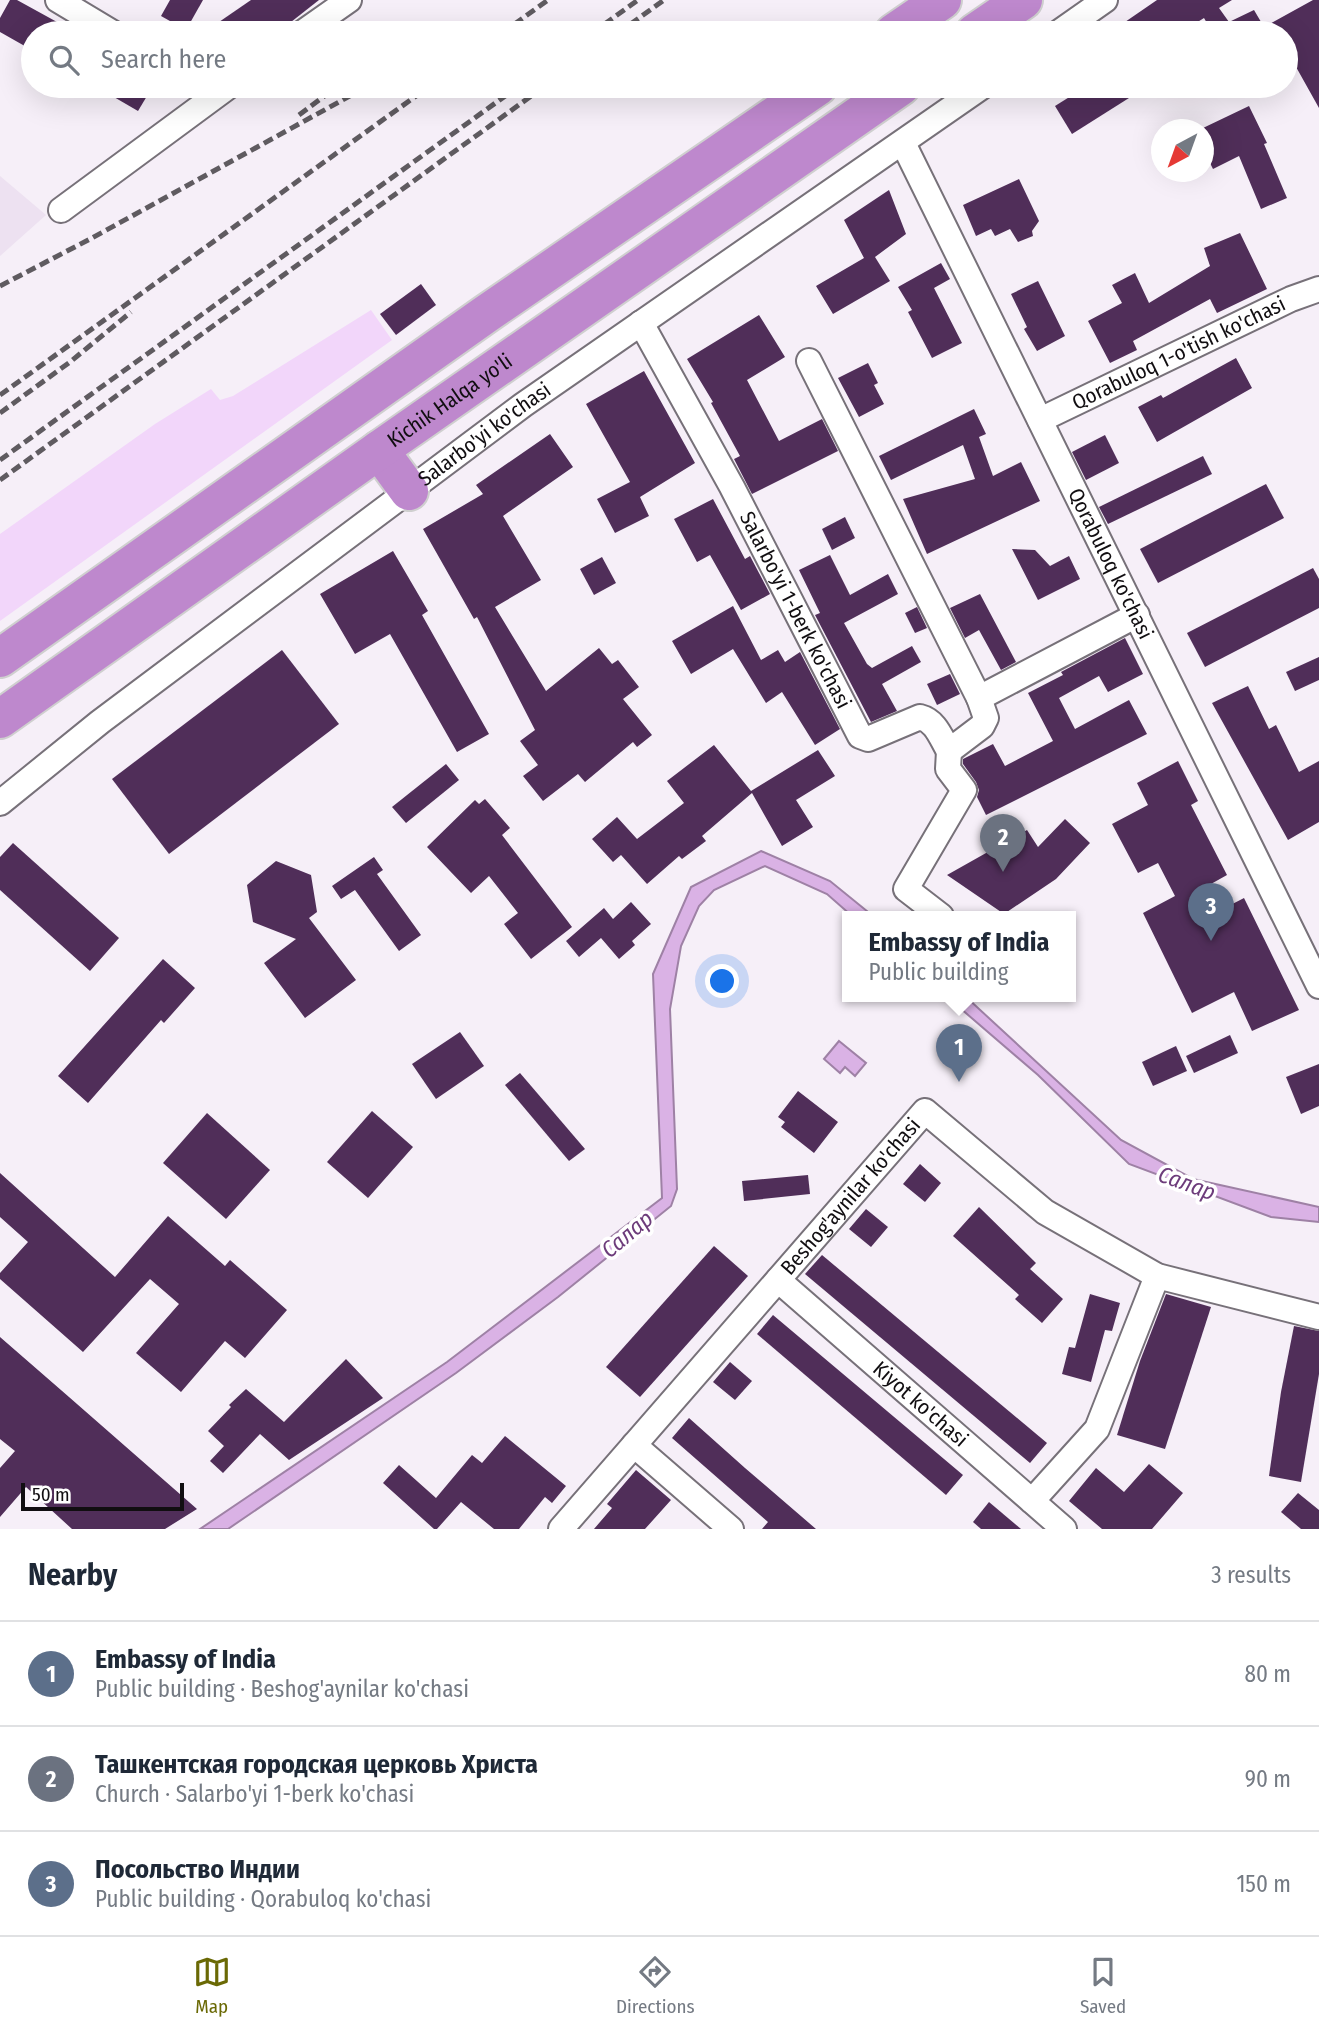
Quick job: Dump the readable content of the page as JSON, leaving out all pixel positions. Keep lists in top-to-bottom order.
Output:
{
  "streets": {
    "highway": ["Kichik Halqa yo'li"],
    "street": [
      "Qorabuloq 1-o'tish ko'chasi",
      "Salarbo'yi ko'chasi",
      "Qorabuloq ko'chasi",
      "Salarbo'yi 1-berk ko'chasi",
      "Beshog'aynilar ko'chasi",
      "Kiyot ko'chasi"
    ]
  },
  "crossings": [
    ["Qorabuloq 1-o'tish ko'chasi", "Qorabuloq ko'chasi"],
    ["Salarbo'yi ko'chasi", "Qorabuloq ko'chasi"],
    ["Salarbo'yi ko'chasi", "Salarbo'yi 1-berk ko'chasi"],
    ["Beshog'aynilar ko'chasi", "Kiyot ko'chasi"]
  ],
  "water": ["Салар"],
  "scale_bar": "50 m",
  "north": "bottom left",
  "page": {
    "search": "Search here",
    "pins": ["2", "3", "1"],
    "popup": ["Embassy of India", "Public building"],
    "scale": "50 m",
    "heading": ["Nearby", "3 results"],
    "list": [
      {
        "mark": "1",
        "name": "Embassy of India",
        "note": "Public building · Beshog'aynilar ko'chasi",
        "value": "80 m"
      },
      {
        "mark": "2",
        "name": "Ташкентская городская церковь Христа",
        "note": "Church · Salarbo'yi 1-berk ko'chasi",
        "value": "90 m"
      },
      {
        "mark": "3",
        "name": "Посольство Индии",
        "note": "Public building · Qorabuloq ko'chasi",
        "value": "150 m"
      }
    ],
    "nav": ["Map", "Directions", "Saved"]
  }
}
